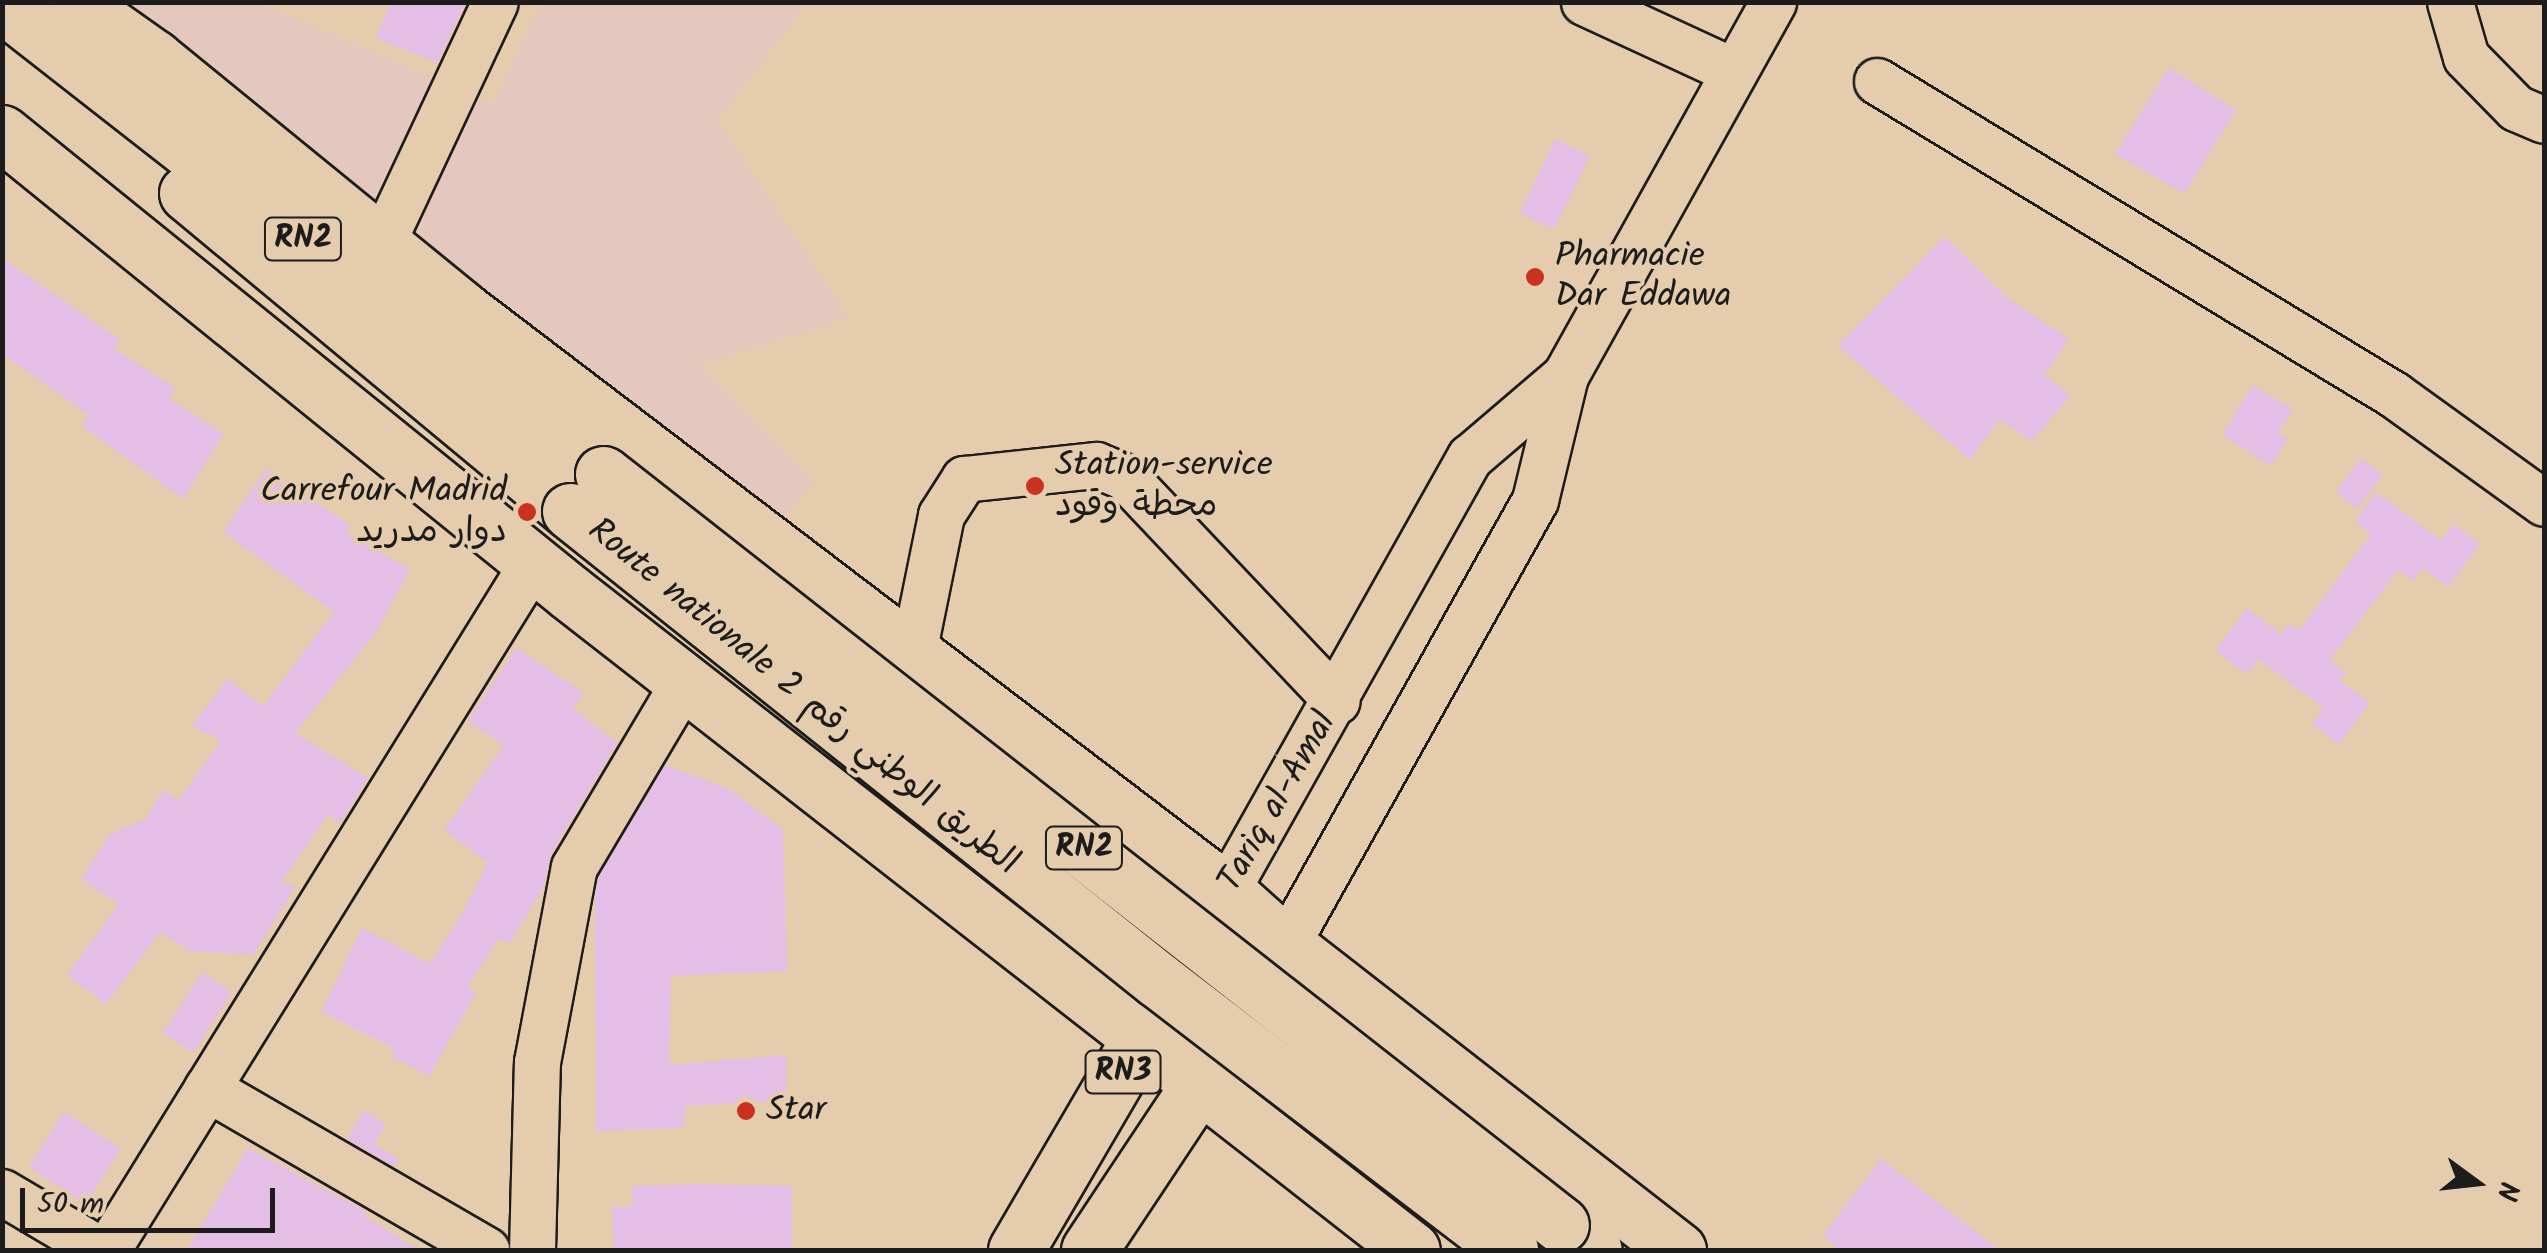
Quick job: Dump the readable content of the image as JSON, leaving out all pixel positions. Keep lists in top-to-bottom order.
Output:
{
  "streets": {
    "highway": [
      "RN2",
      "Route nationale الطريق الوطني رقم 2",
      "Tariq al-Amal",
      "RN3"
    ]
  },
  "crossings": [
    ["RN2", "Route nationale الطريق الوطني رقم 2"]
  ],
  "places": [
    "Pharmacie Dar Eddawa",
    "Station-service محطة وقود",
    "Carrefour Madrid دوار مدريد",
    "Star"
  ],
  "scale_bar": "50 m",
  "north": "right"
}
